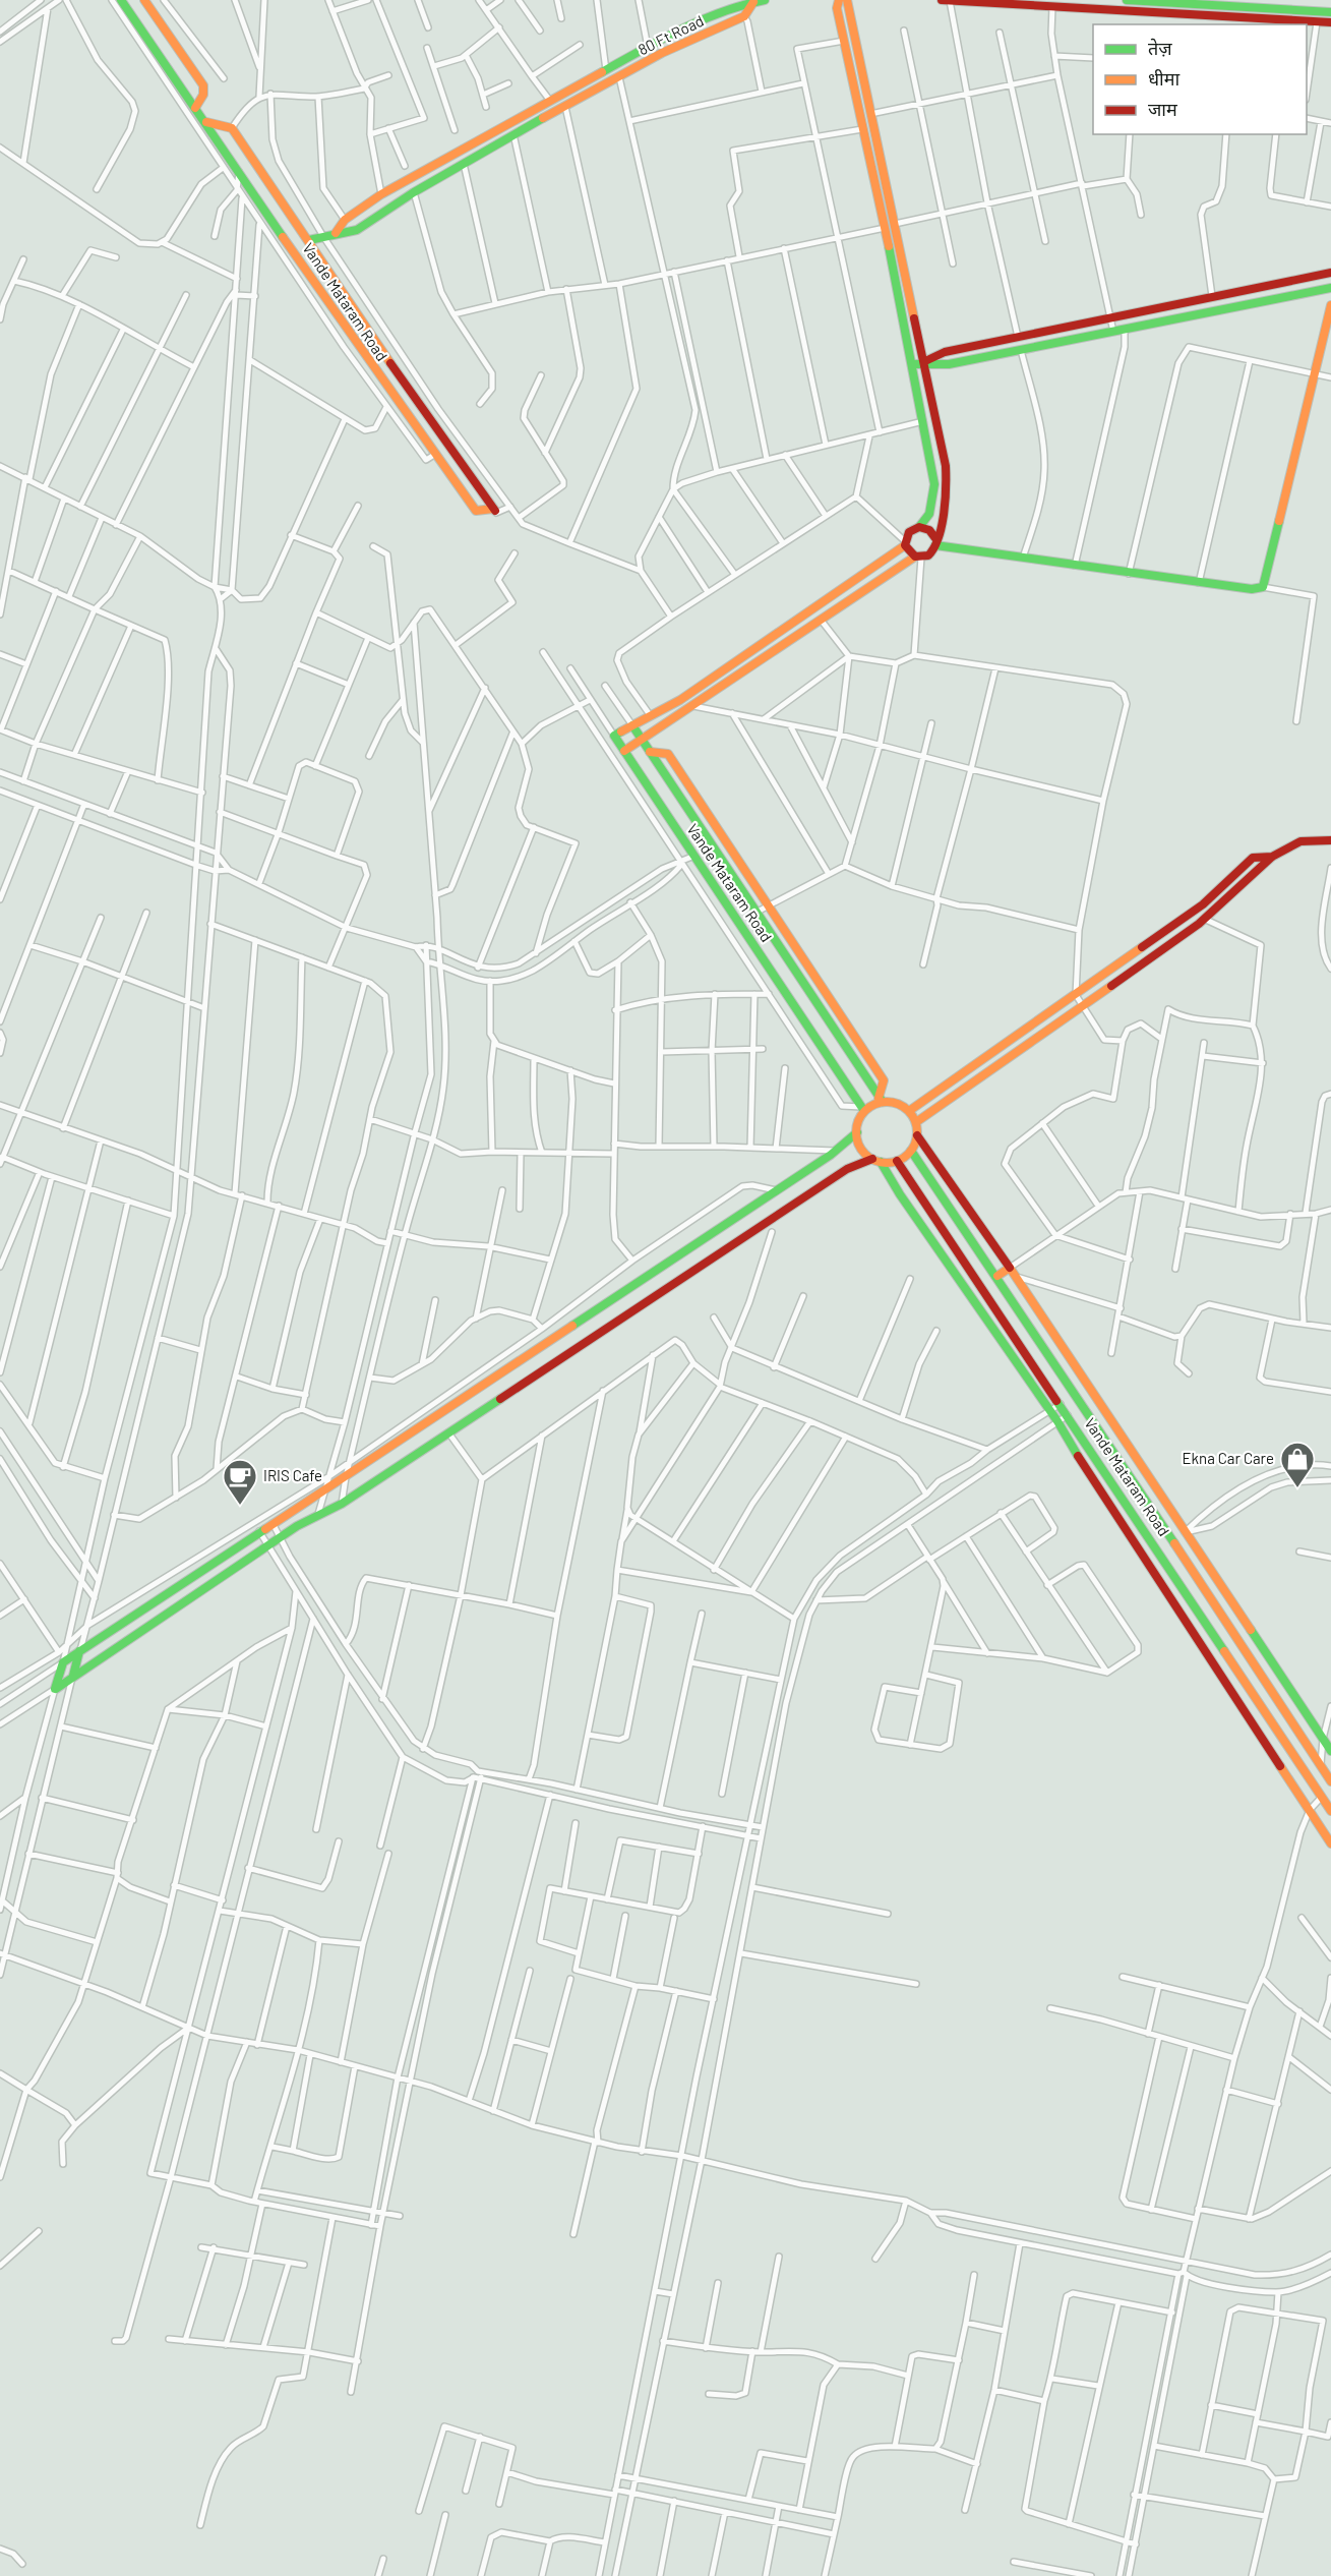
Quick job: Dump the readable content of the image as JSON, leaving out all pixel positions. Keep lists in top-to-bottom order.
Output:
{
  "streets": {
    "main road": ["80 Ft Road", "Vande Mataram Road"]
  },
  "places": {
    "shop": ["Ekna Car Care"],
    "cafe": ["IRIS Cafe"]
  },
  "legend": ["तेज़", "धीमा", "जाम"]
}
